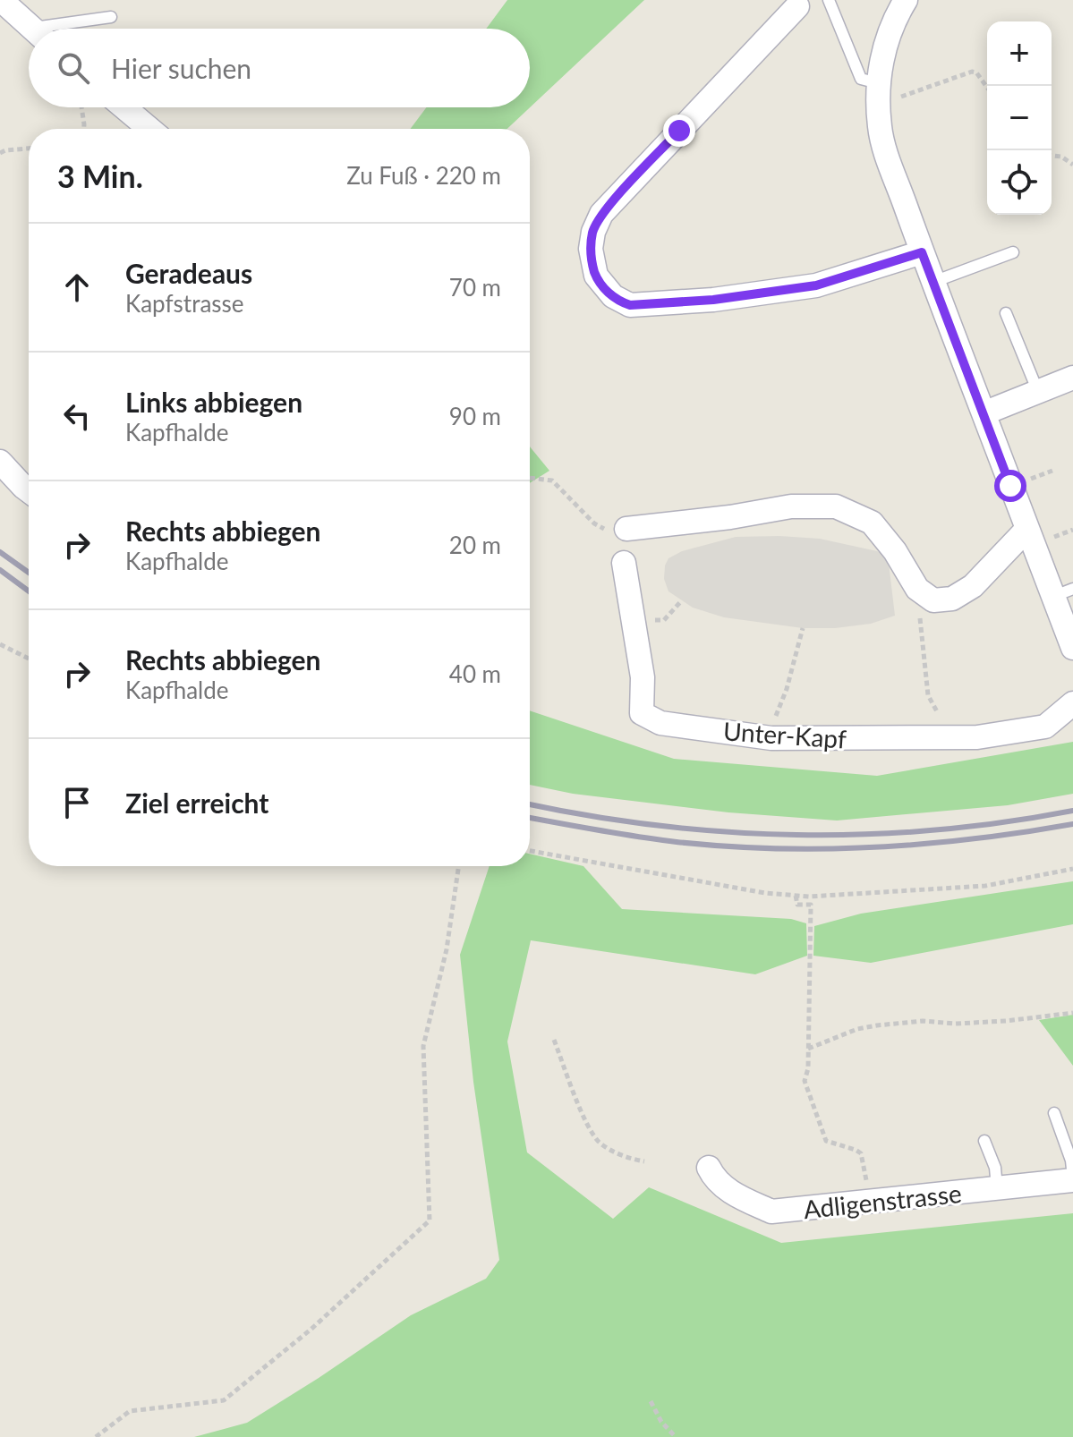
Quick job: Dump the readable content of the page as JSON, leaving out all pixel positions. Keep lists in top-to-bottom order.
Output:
{
  "streets": {
    "street": ["Unter-Kapf", "Adligenstrasse"]
  },
  "page": {
    "map_buttons": ["+", "−"],
    "search": "Hier suchen",
    "heading": ["3 Min.", "Zu Fuß · 220 m"],
    "list": [
      ["Geradeaus", "Kapfstrasse", "70 m"],
      ["Links abbiegen", "Kapfhalde", "90 m"],
      ["Rechts abbiegen", "Kapfhalde", "20 m"],
      ["Rechts abbiegen", "Kapfhalde", "40 m"],
      "Ziel erreicht"
    ]
  }
}
